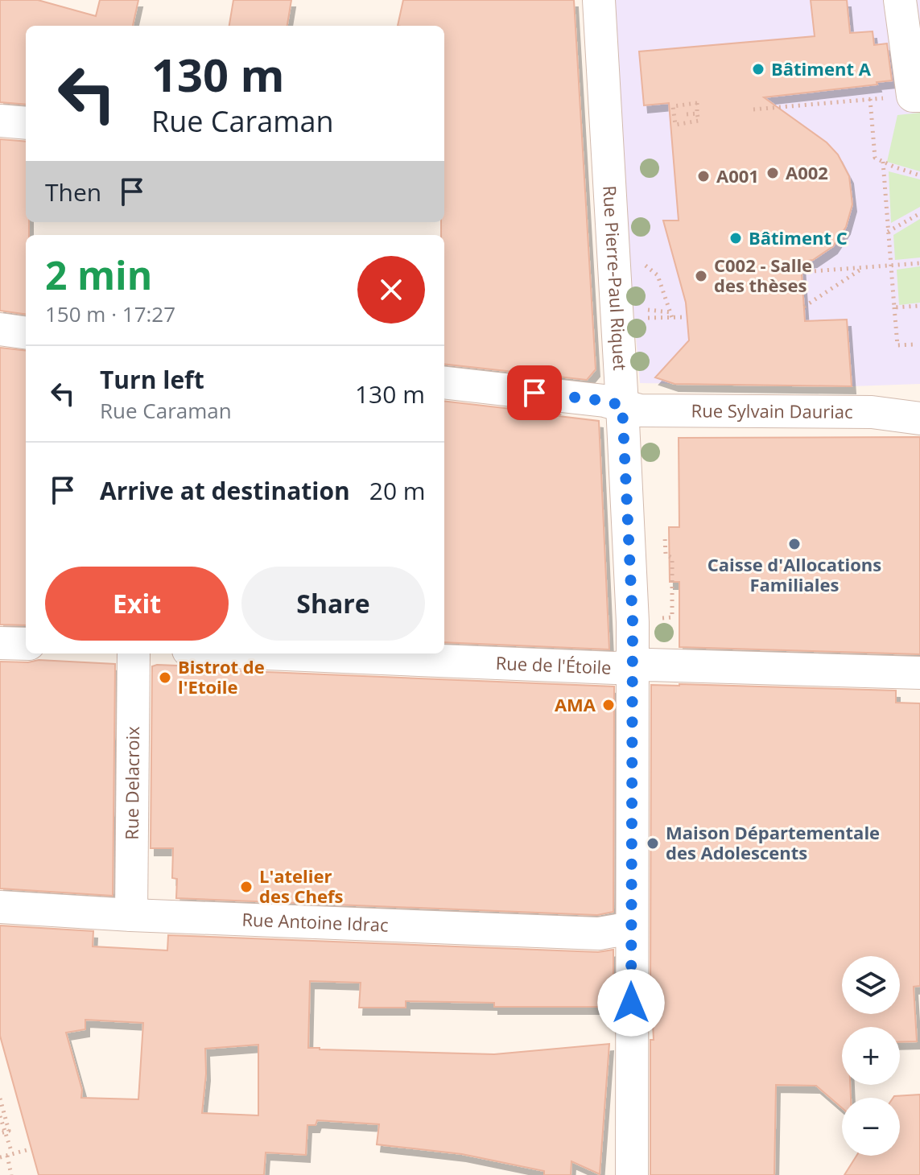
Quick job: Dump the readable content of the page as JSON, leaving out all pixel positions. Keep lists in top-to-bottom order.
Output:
{
  "streets": {
    "street": [
      "Rue Pierre-Paul Riquet",
      "Rue Sylvain Dauriac",
      "Rue de l'Étoile",
      "Rue Delacroix",
      "Rue Antoine Idrac"
    ]
  },
  "crossings": [
    ["Rue Pierre-Paul Riquet", "Rue Sylvain Dauriac"],
    ["Rue Pierre-Paul Riquet", "Rue de l'Étoile"],
    ["Rue Pierre-Paul Riquet", "Rue Antoine Idrac"],
    ["Rue Delacroix", "Rue Antoine Idrac"]
  ],
  "places": [
    "Bâtiment A",
    "A002",
    "A001",
    "Bâtiment C",
    "C002 - Salle des thèses",
    "Caisse d'Allocations Familiales",
    "Bistrot de l'Etoile",
    "AMA",
    "Maison Départementale des Adolescents",
    "L'atelier des Chefs"
  ],
  "page": {
    "turn": ["130 m", "Rue Caraman"],
    "then": "Then",
    "heading": ["2 min", "150 m · 17:27"],
    "list": [
      {
        "name": "Turn left",
        "note": "Rue Caraman",
        "value": "130 m"
      },
      {
        "name": "Arrive at destination",
        "value": "20 m"
      }
    ],
    "buttons": ["Exit", "Share"],
    "map_buttons": ["+", "−"]
  }
}
